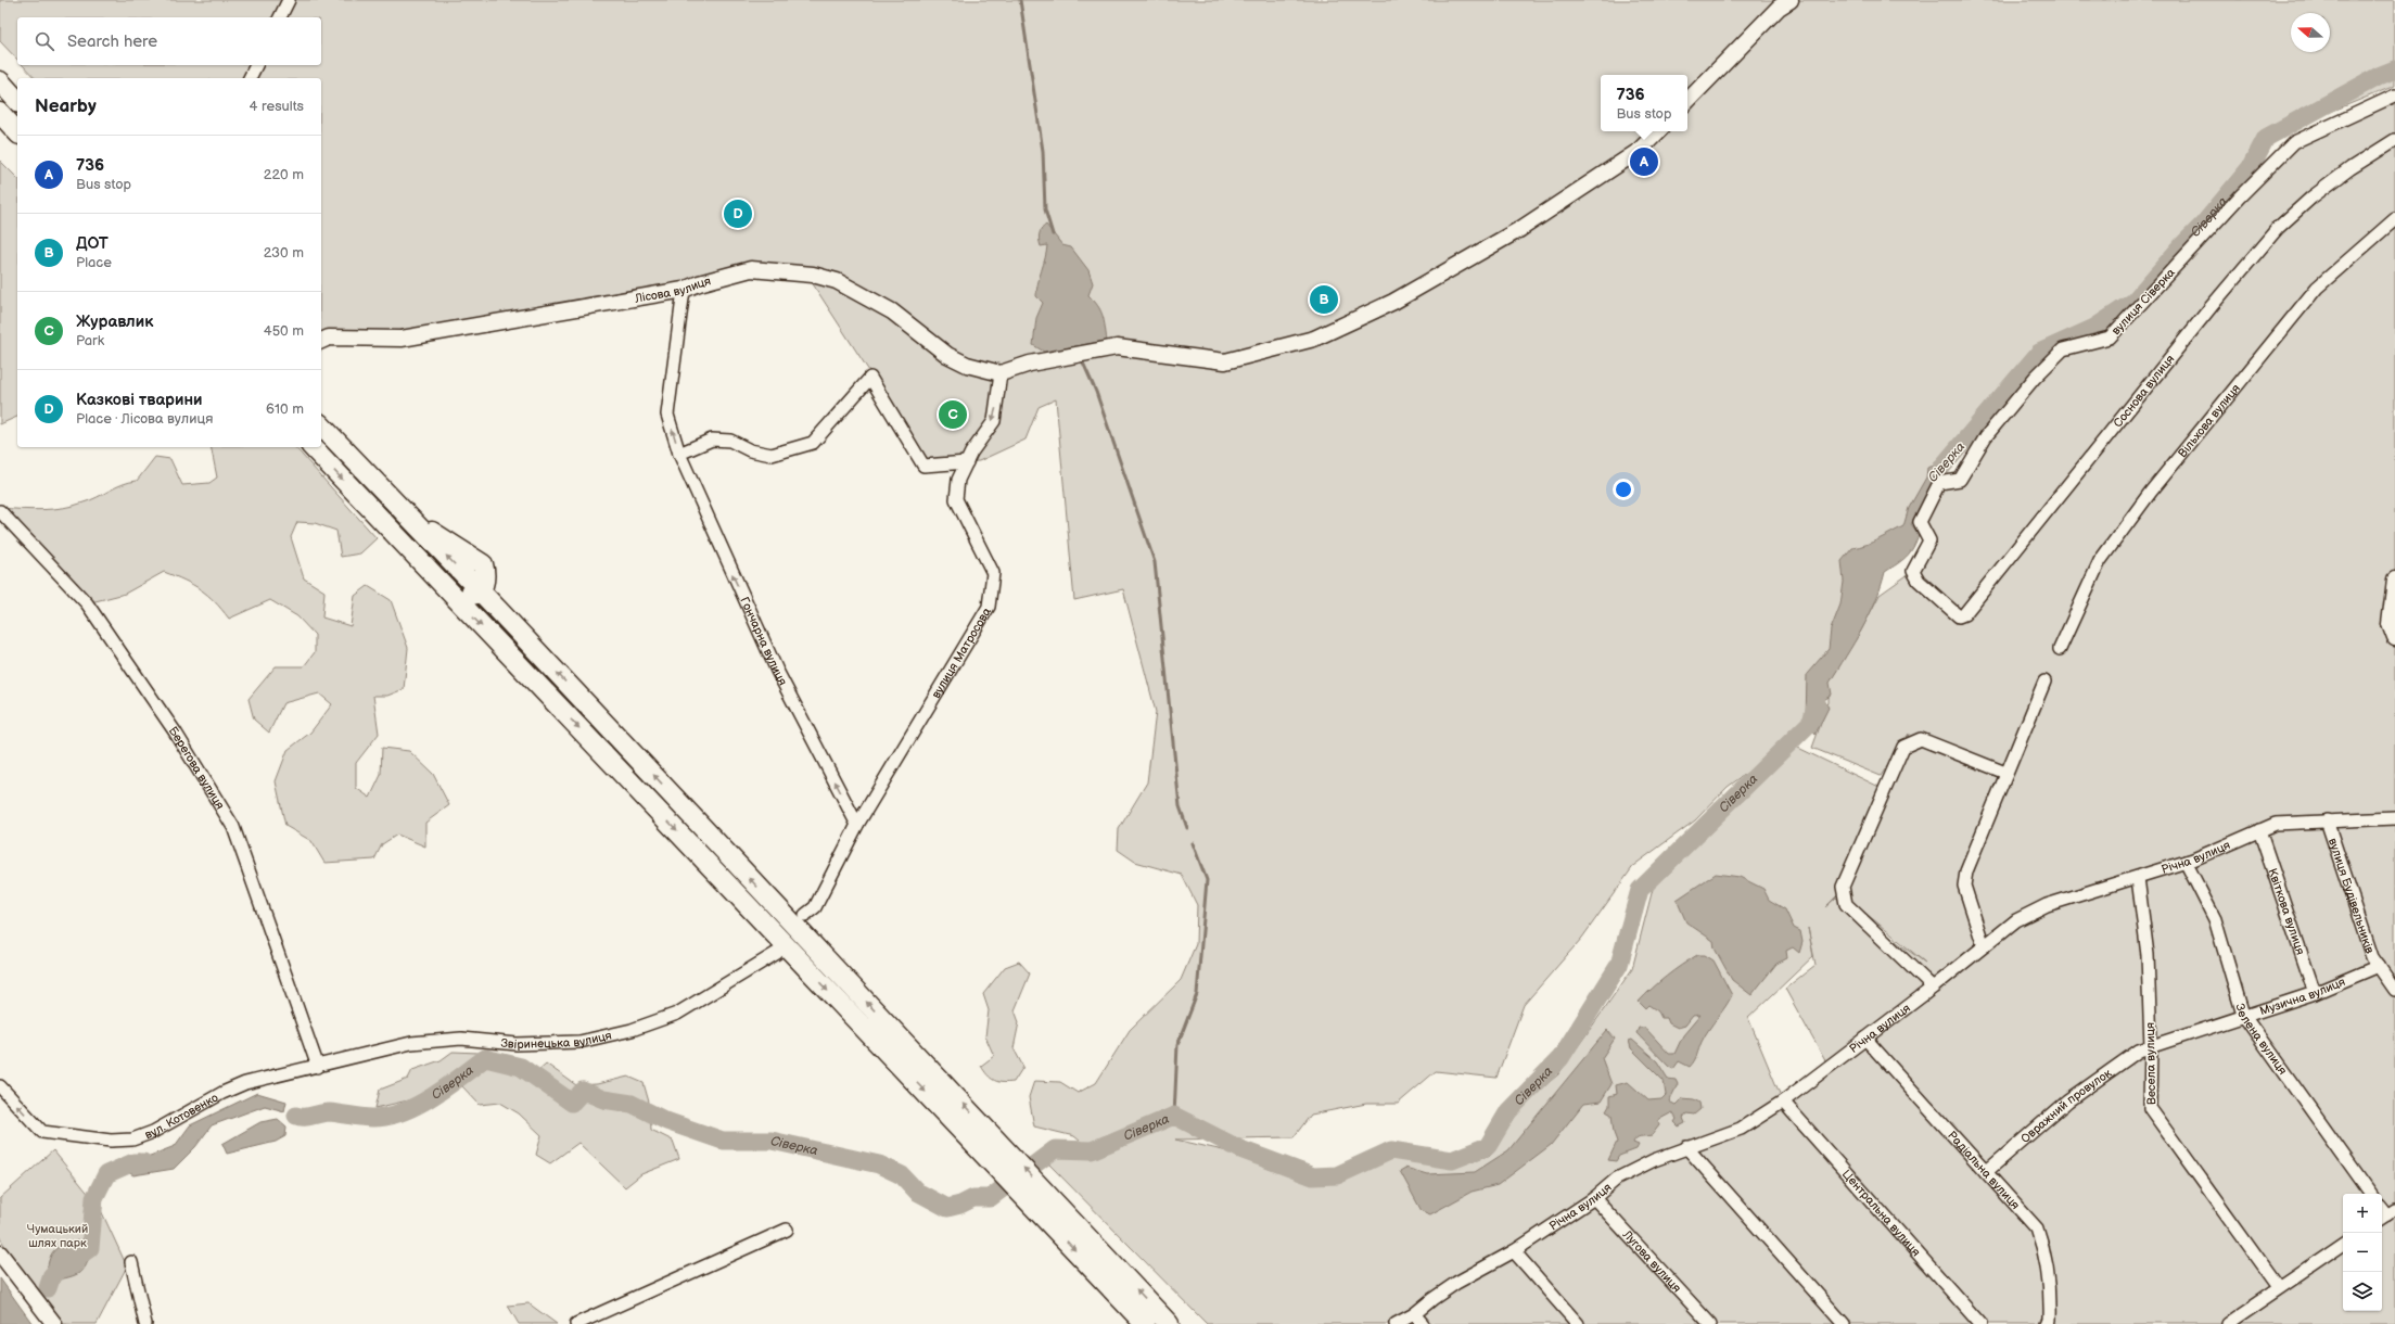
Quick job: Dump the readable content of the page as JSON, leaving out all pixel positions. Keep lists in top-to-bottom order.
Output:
{
  "streets": {
    "street": [
      "Лісова вулиця",
      "вулиця Сіверка",
      "Соснова вулиця",
      "Вільхова вулиця",
      "Гончарна вулиця",
      "вулиця Матросова",
      "Берегова вулиця",
      "Річна вулиця",
      "вулиця Будівельників",
      "Квіткова вулиця",
      "Музична вулиця",
      "Звіринецька вулиця",
      "Зелена вулиця",
      "Весела вулиця",
      "Овражний провулок",
      "вул. Котовенко",
      "Радіальна вулиця",
      "Центральна вулиця",
      "Лугова вулиця"
    ]
  },
  "crossings": [
    ["Лісова вулиця", "Гончарна вулиця"],
    ["Лісова вулиця", "вулиця Матросова"],
    ["вулиця Сіверка", "Соснова вулиця"],
    ["Гончарна вулиця", "вулиця Матросова"],
    ["Берегова вулиця", "Звіринецька вулиця"],
    ["Берегова вулиця", "вул. Котовенко"],
    ["Річна вулиця", "вулиця Будівельників"],
    ["Річна вулиця", "Квіткова вулиця"],
    ["Річна вулиця", "Зелена вулиця"],
    ["Річна вулиця", "Весела вулиця"],
    ["Річна вулиця", "Радіальна вулиця"],
    ["Річна вулиця", "Центральна вулиця"],
    ["Річна вулиця", "Лугова вулиця"],
    ["вулиця Будівельників", "Музична вулиця"],
    ["Квіткова вулиця", "Музична вулиця"],
    ["Музична вулиця", "Зелена вулиця"],
    ["Музична вулиця", "Весела вулиця"],
    ["Музична вулиця", "Овражний провулок"],
    ["Звіринецька вулиця", "вул. Котовенко"],
    ["Весела вулиця", "Овражний провулок"],
    ["Овражний провулок", "Радіальна вулиця"]
  ],
  "one_way": ["Гончарна вулиця", "вул. Котовенко"],
  "water": ["Сіверка"],
  "parks": ["Чумацький шлях парк"],
  "north": "left",
  "page": {
    "search": "Search here",
    "popup": ["736", "Bus stop"],
    "heading": ["Nearby", "4 results"],
    "list": [
      {
        "mark": "A",
        "name": "736",
        "note": "Bus stop",
        "value": "220 m"
      },
      {
        "mark": "B",
        "name": "ДОТ",
        "note": "Place",
        "value": "230 m"
      },
      {
        "mark": "C",
        "name": "Журавлик",
        "note": "Park",
        "value": "450 m"
      },
      {
        "mark": "D",
        "name": "Казкові тварини",
        "note": "Place · Лісова вулиця",
        "value": "610 m"
      }
    ],
    "pins": [
      "A",
      "D",
      "B",
      "C"
    ],
    "map_buttons": ["+", "−"]
  }
}
